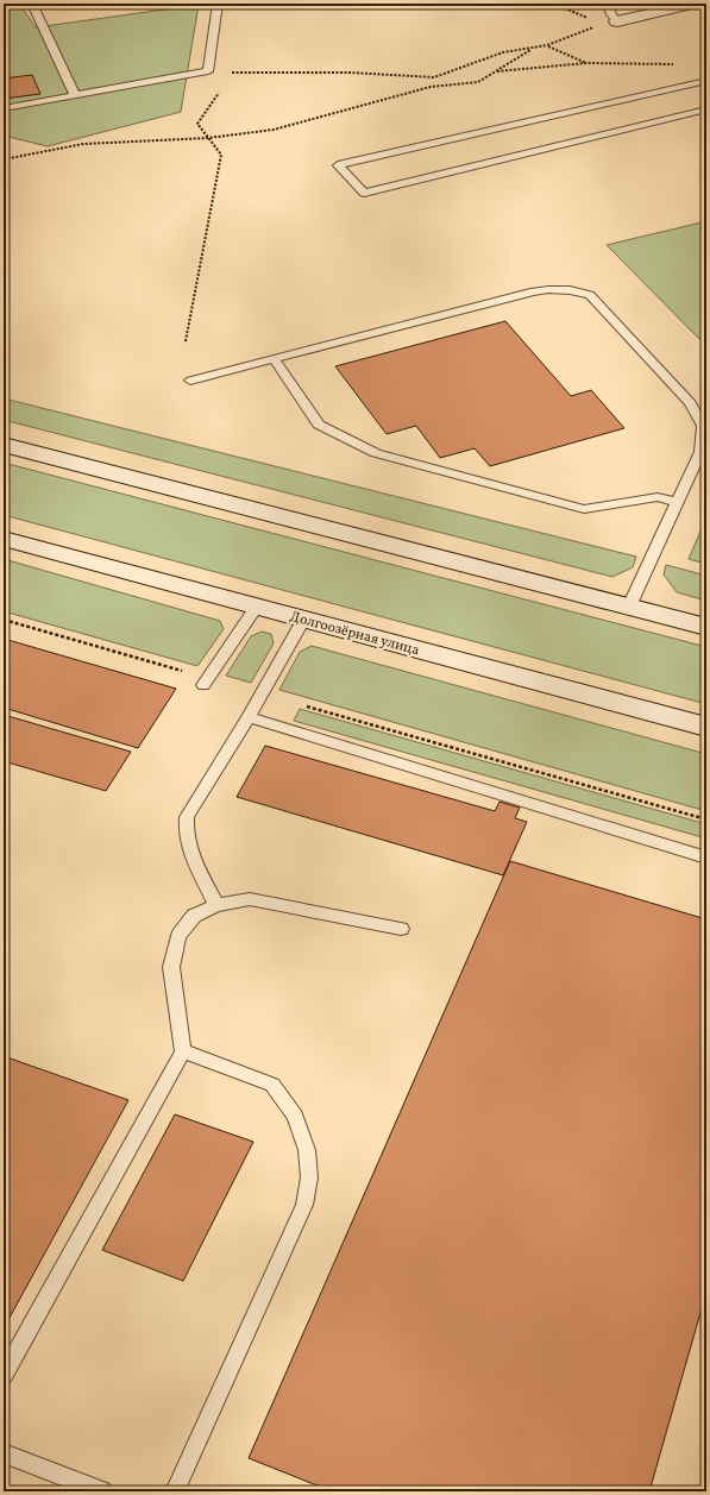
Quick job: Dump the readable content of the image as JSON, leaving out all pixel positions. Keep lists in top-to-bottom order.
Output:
{
  "streets": {
    "main road": ["Долгоозёрная улица"]
  }
}
